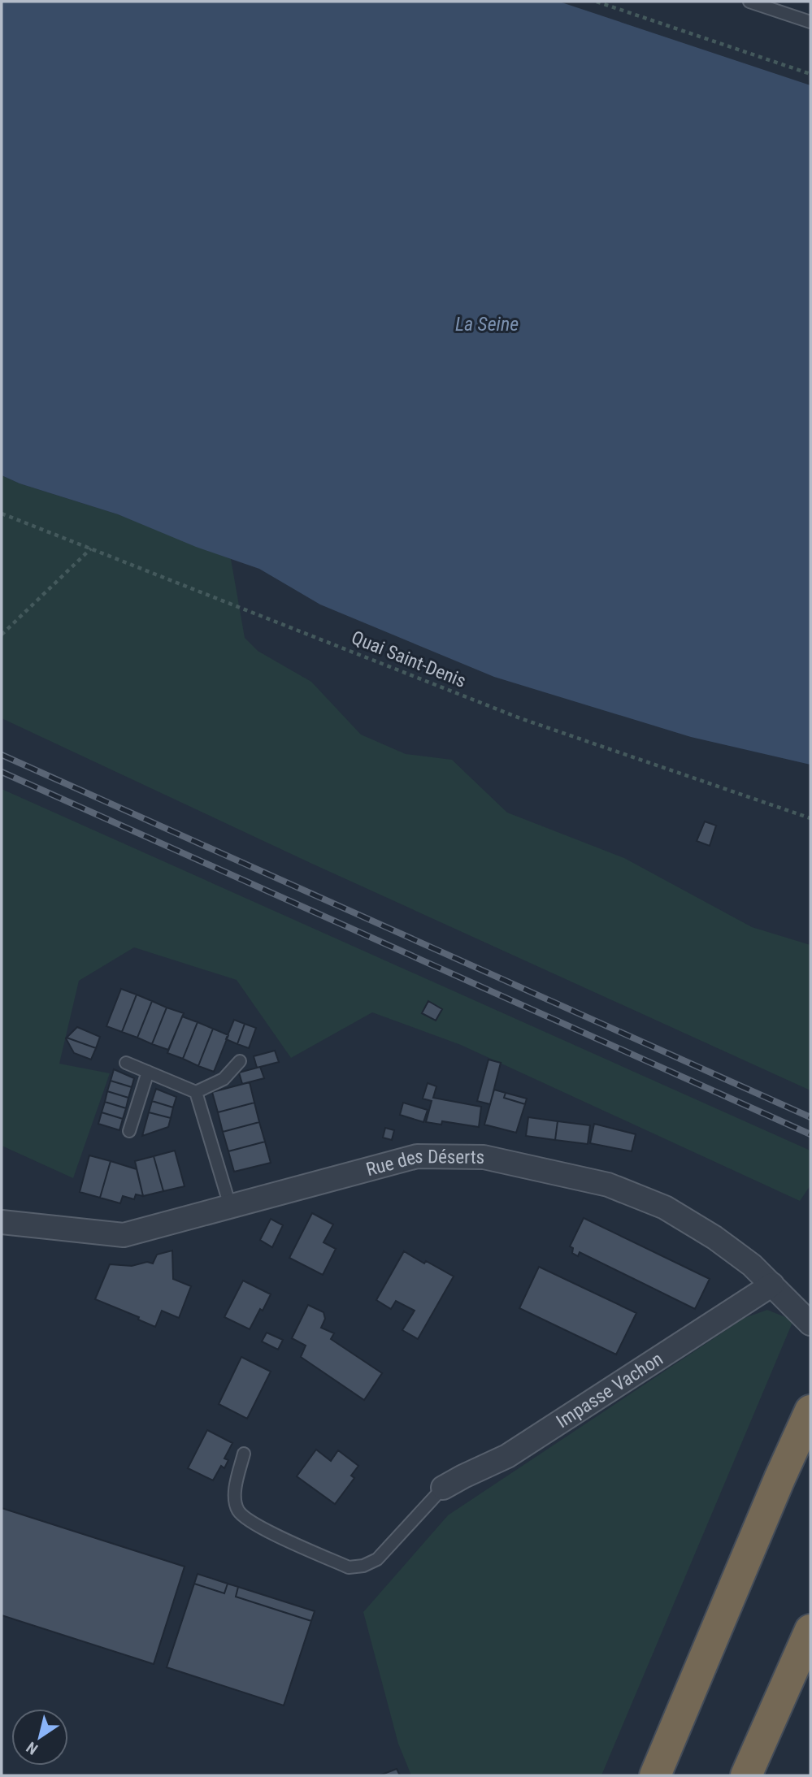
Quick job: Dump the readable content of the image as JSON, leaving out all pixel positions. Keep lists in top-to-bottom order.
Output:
{
  "streets": {
    "street": ["Rue des Déserts", "Impasse Vachon"],
    "path": ["Quai Saint-Denis"]
  },
  "crossings": [
    ["Rue des Déserts", "Impasse Vachon"]
  ],
  "water": ["La Seine"],
  "north": "bottom left"
}
